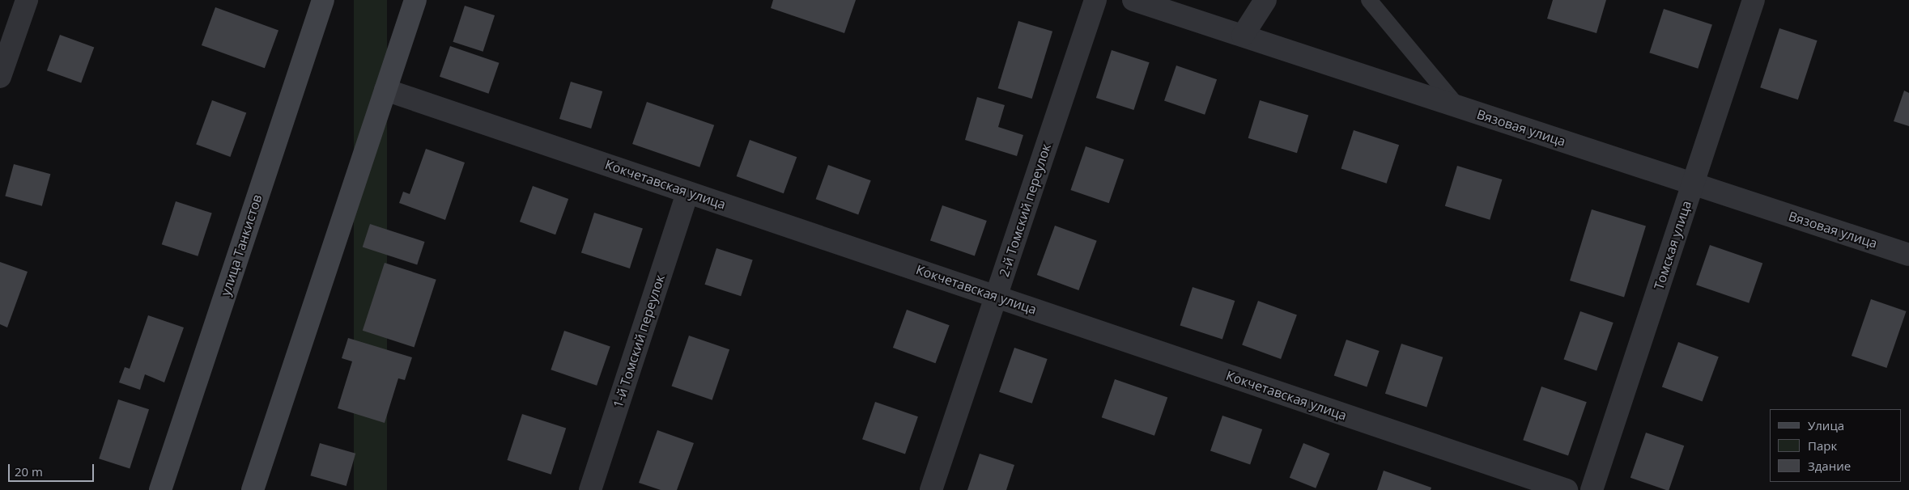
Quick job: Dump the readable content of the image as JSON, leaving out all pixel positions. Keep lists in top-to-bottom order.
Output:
{
  "streets": {
    "street": [
      "Вязовая улица",
      "Кокчетавская улица",
      "2-й Томский переулок",
      "улица Танкистов",
      "Томская улица",
      "1-й Томский переулок"
    ]
  },
  "crossings": [
    ["Вязовая улица", "Томская улица"],
    ["Кокчетавская улица", "2-й Томский переулок"],
    ["Кокчетавская улица", "1-й Томский переулок"]
  ],
  "legend": ["Улица", "Парк", "Здание"],
  "scale_bar": "20 m"
}
